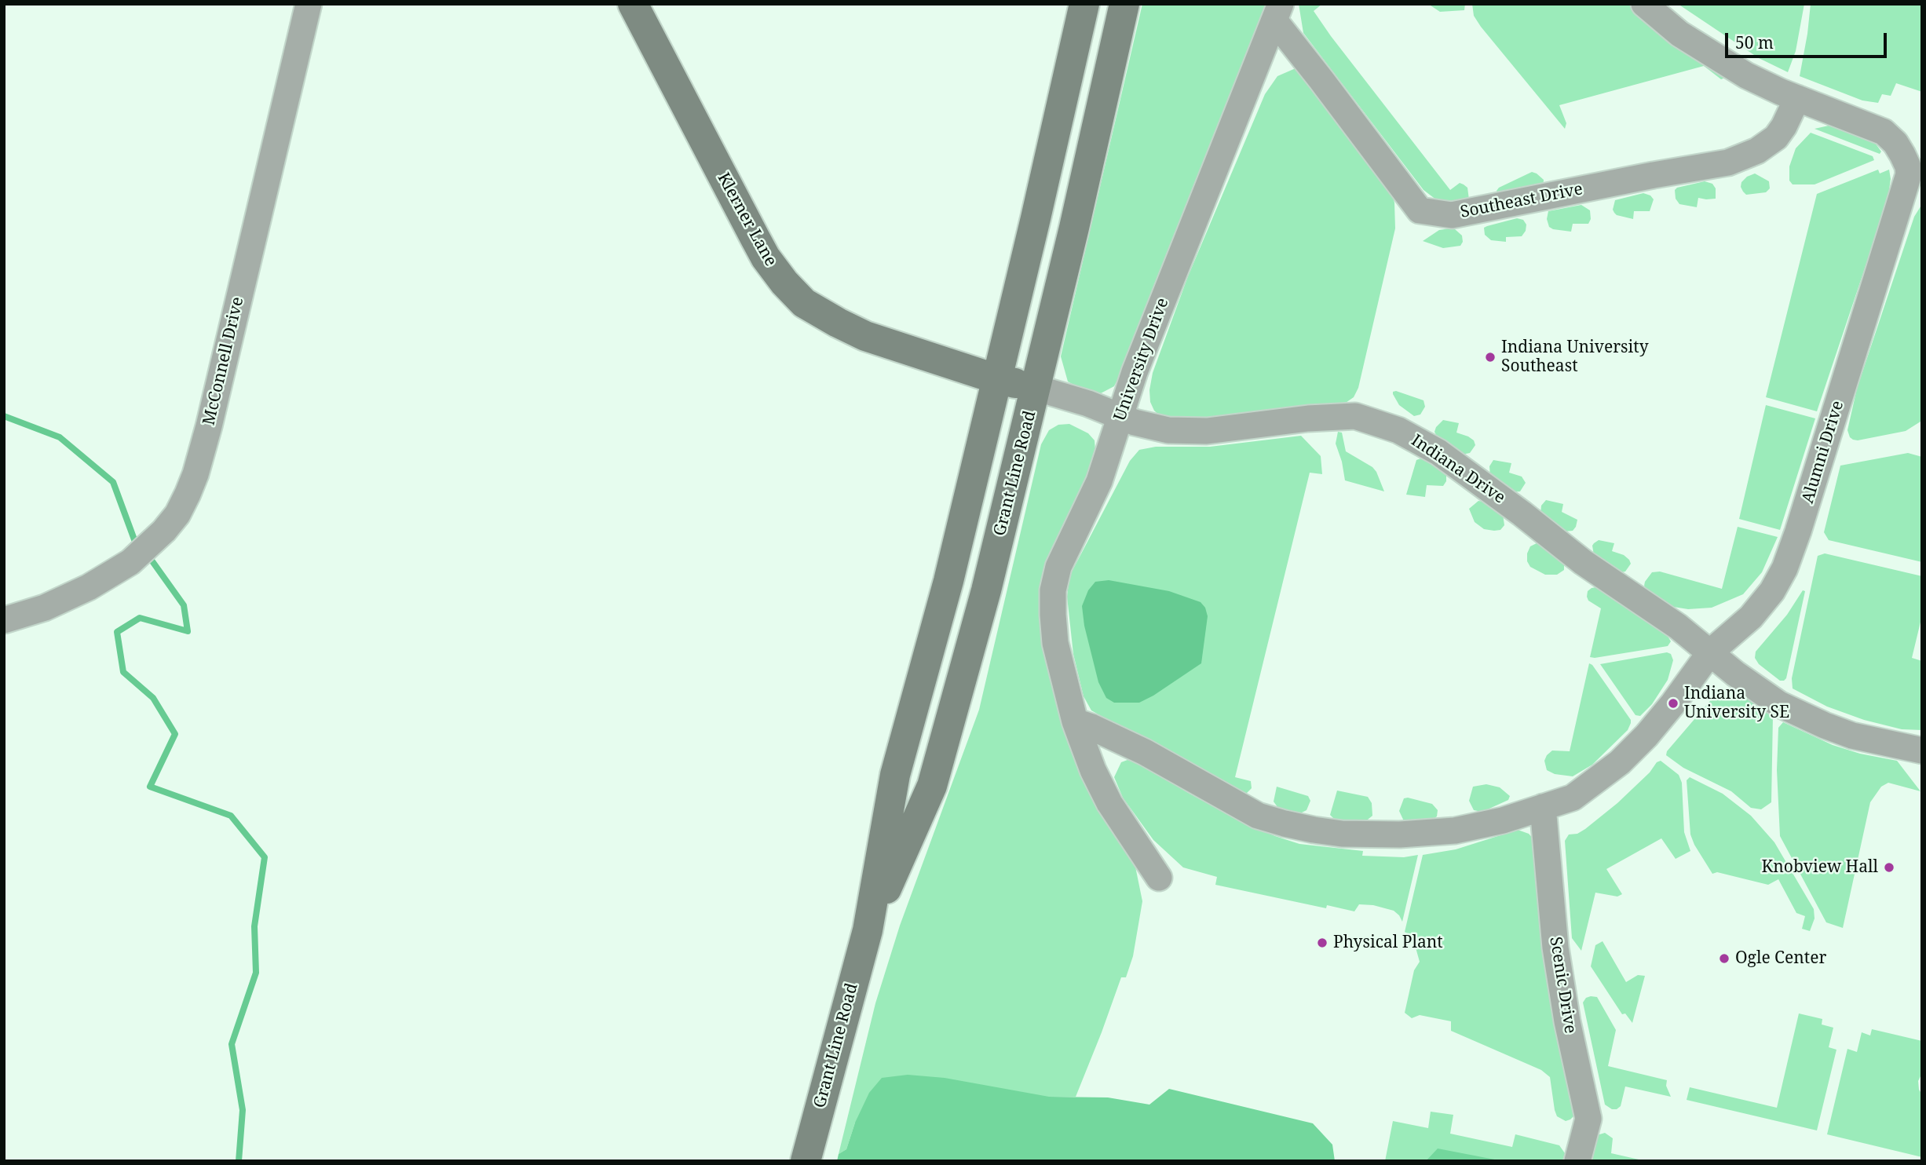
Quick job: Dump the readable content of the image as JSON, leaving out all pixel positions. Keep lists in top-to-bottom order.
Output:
{
  "streets": {
    "main road": ["Klerner Lane", "Grant Line Road"],
    "street": [
      "Southeast Drive",
      "University Drive",
      "McConnell Drive",
      "Alumni Drive",
      "Indiana Drive",
      "Scenic Drive"
    ]
  },
  "crossings": [
    ["Southeast Drive", "University Drive"],
    ["Southeast Drive", "Alumni Drive"],
    ["Klerner Lane", "Indiana Drive"],
    ["Klerner Lane", "Grant Line Road"],
    ["University Drive", "Alumni Drive"],
    ["University Drive", "Indiana Drive"],
    ["Alumni Drive", "Indiana Drive"],
    ["Alumni Drive", "Scenic Drive"],
    ["Indiana Drive", "Grant Line Road"]
  ],
  "places": [
    "Indiana University Southeast",
    "Indiana University SE",
    "Knobview Hall",
    "Physical Plant",
    "Ogle Center"
  ],
  "scale_bar": "50 m"
}
